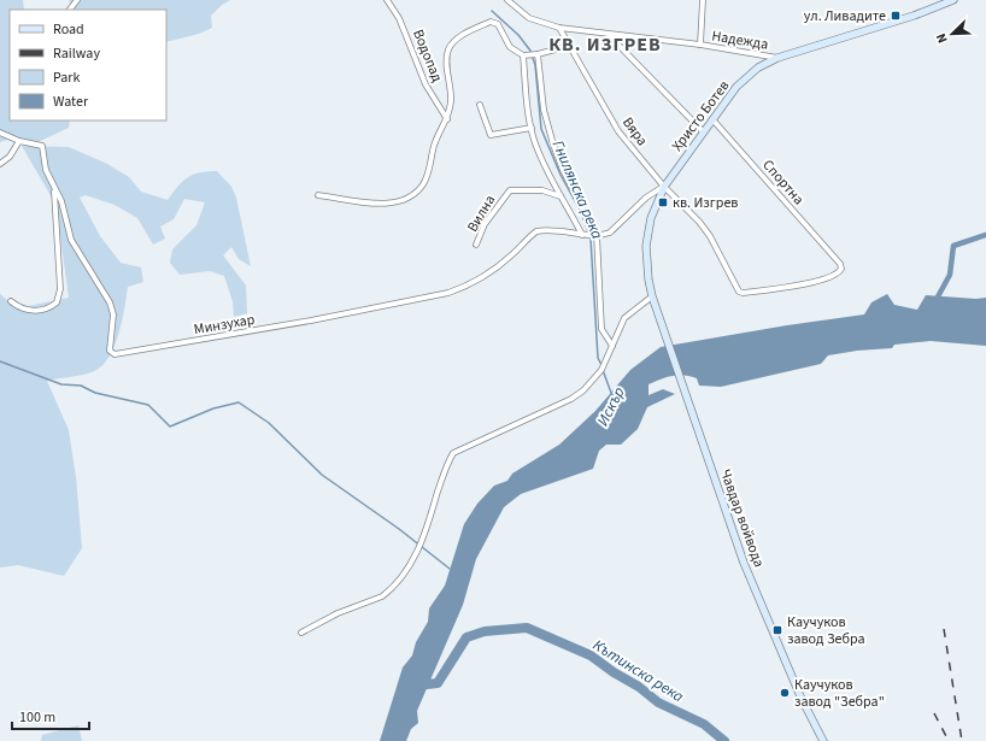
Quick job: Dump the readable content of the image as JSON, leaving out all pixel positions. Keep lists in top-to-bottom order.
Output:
{
  "streets": {
    "street": [
      "Надежда",
      "Водопад",
      "Христо Ботев",
      "Вяра",
      "Спортна",
      "Вилна",
      "Минзухар",
      "Чавдар войвода"
    ]
  },
  "crossings": [
    ["Надежда", "Христо Ботев"],
    ["Надежда", "Вяра"],
    ["Христо Ботев", "Вяра"],
    ["Христо Ботев", "Спортна"],
    ["Христо Ботев", "Минзухар"],
    ["Христо Ботев", "Чавдар войвода"],
    ["Вяра", "Спортна"],
    ["Вяра", "Чавдар войвода"]
  ],
  "districts": ["КВ. ИЗГРЕВ"],
  "water": ["Гнилянска река", "Искър", "Кътинска река"],
  "places": {
    "transit": ["ул. Ливадите", "кв. Изгрев", "Каучуков завод Зебра"],
    "other": ["Каучуков завод \"Зебра\""]
  },
  "legend": [
    "Road",
    "Railway",
    "Park",
    "Water"
  ],
  "scale_bar": "100 m",
  "north": "bottom left"
}
